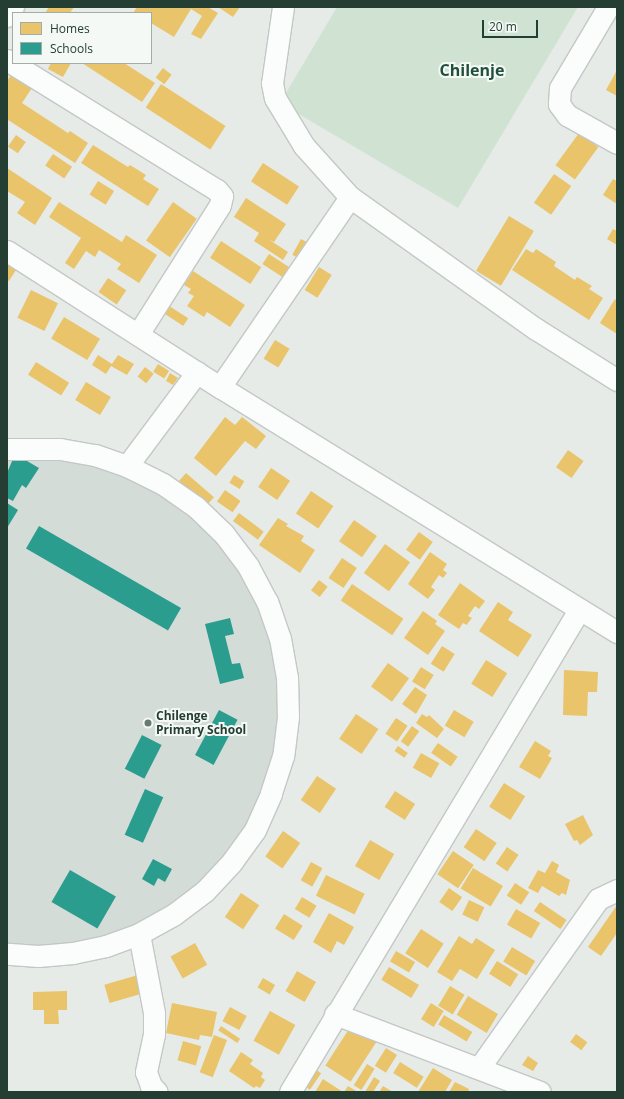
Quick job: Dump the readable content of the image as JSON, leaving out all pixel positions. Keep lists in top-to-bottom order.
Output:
{
  "districts": ["Chilenje"],
  "places": ["Chilenge Primary School"],
  "legend": ["Homes", "Schools"],
  "scale_bar": "20 m"
}
